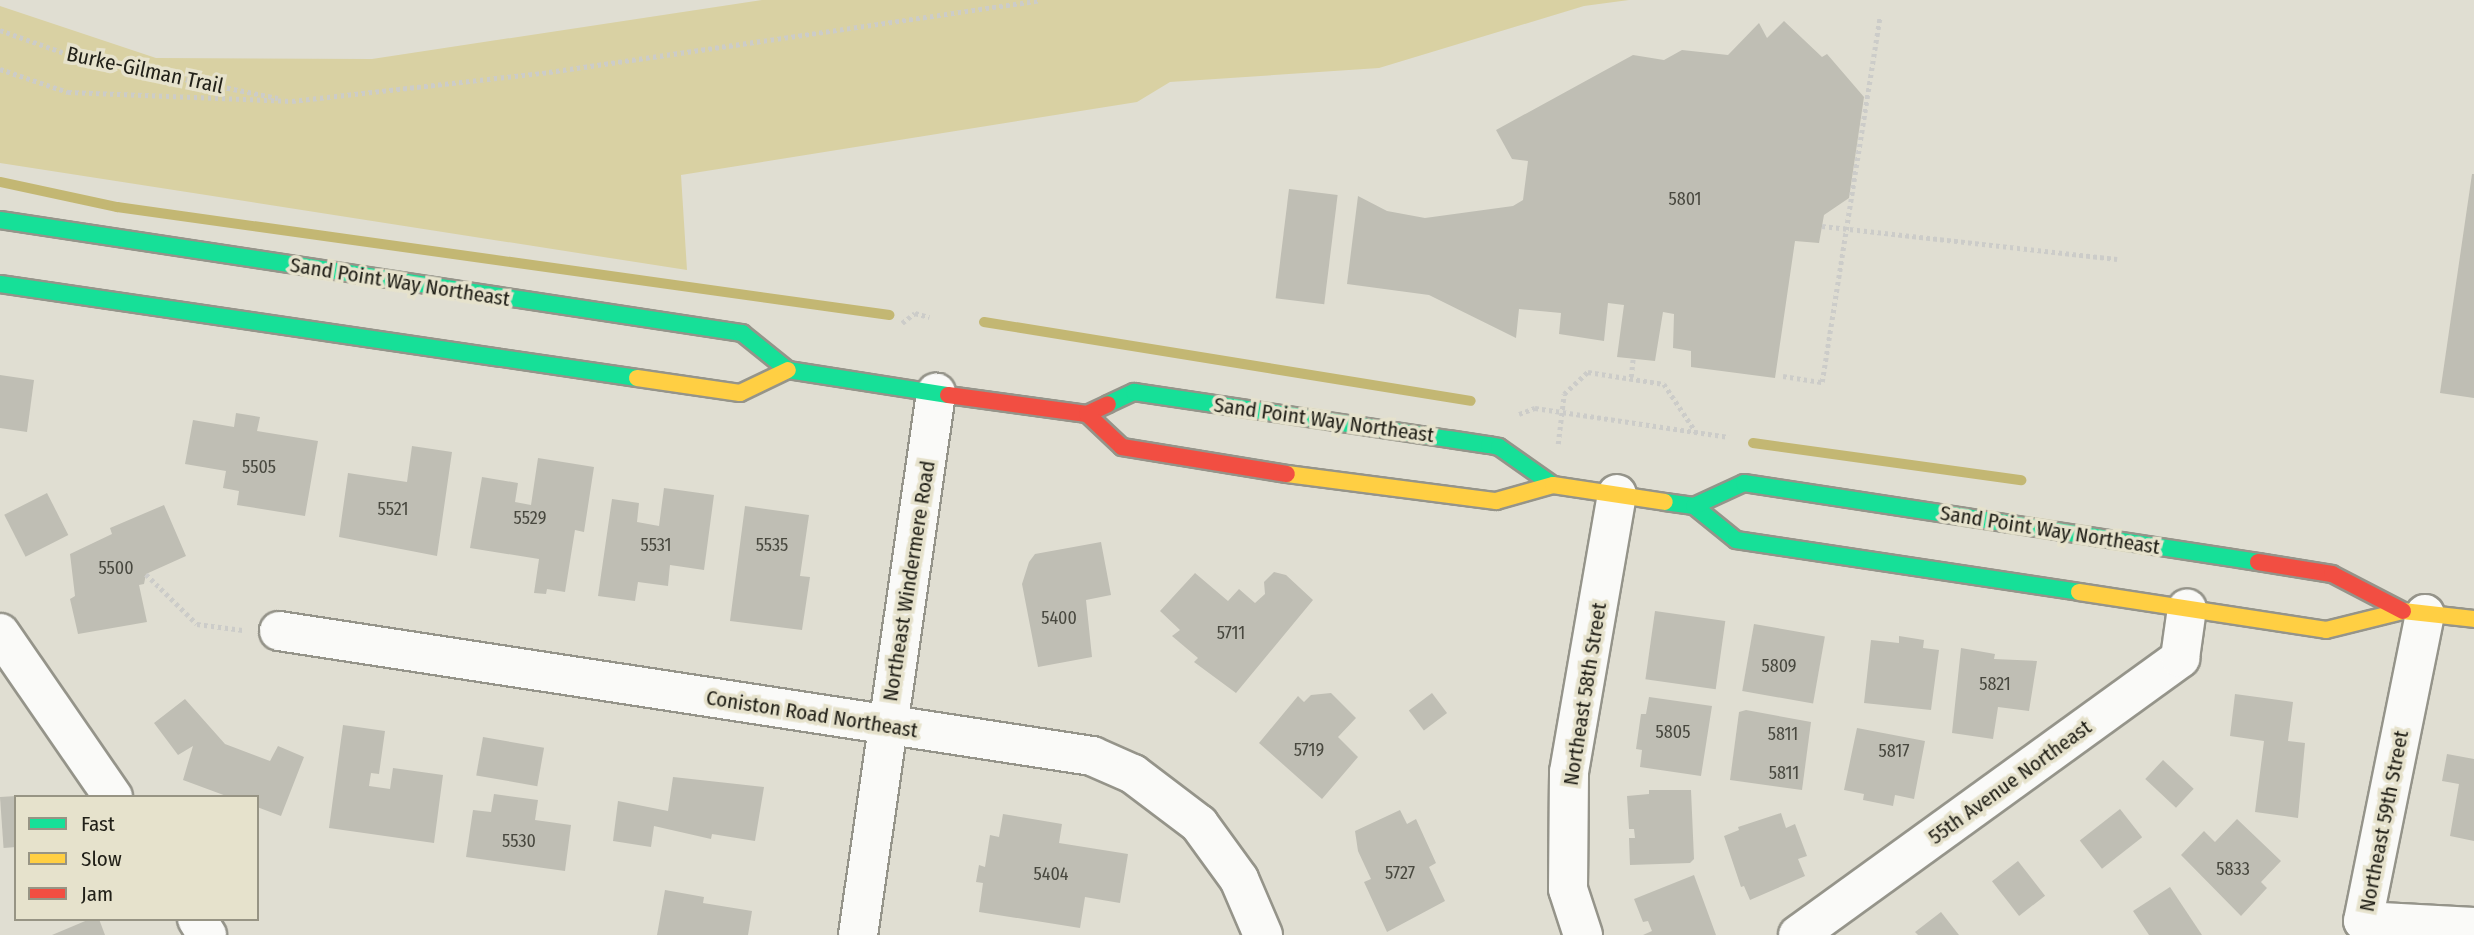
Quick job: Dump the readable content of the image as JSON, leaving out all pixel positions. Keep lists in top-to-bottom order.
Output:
{
  "streets": {
    "main road": ["Sand Point Way Northeast"],
    "street": [
      "Northeast Windermere Road",
      "Northeast 58th Street",
      "Coniston Road Northeast",
      "55th Avenue Northeast",
      "Northeast 59th Street"
    ],
    "path": ["Burke-Gilman Trail"]
  },
  "crossings": [
    ["Sand Point Way Northeast", "Northeast 58th Street"],
    ["Sand Point Way Northeast", "55th Avenue Northeast"],
    ["Sand Point Way Northeast", "Northeast 59th Street"],
    ["Northeast Windermere Road", "Coniston Road Northeast"]
  ],
  "house_numbers": [
    "5801",
    "5505",
    "5521",
    "5529",
    "5531",
    "5535",
    "5500",
    "5400",
    "5711",
    "5809",
    "5821",
    "5805",
    "5811",
    "5719",
    "5817",
    "5811",
    "5530",
    "5833",
    "5727",
    "5404"
  ],
  "legend": ["Fast", "Slow", "Jam"]
}
